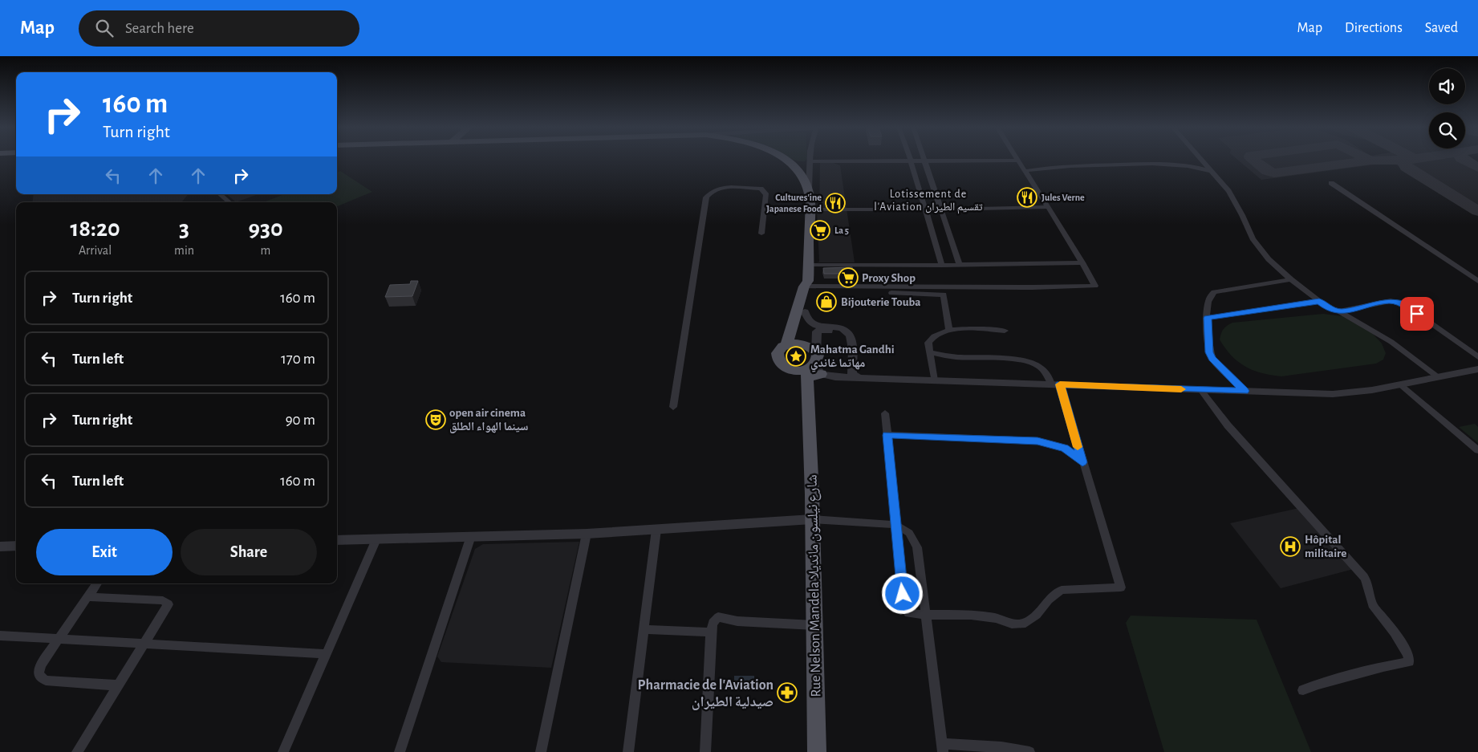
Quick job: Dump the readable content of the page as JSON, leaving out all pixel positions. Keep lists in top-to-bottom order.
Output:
{
  "streets": {
    "main road": ["Rue Nelson Mandela شارع نيلسون مانديلا"]
  },
  "districts": ["Lotissement de l'Aviation تقسيم الطيران"],
  "places": {
    "restaurant": ["Jules Verne", "Cultures'ine Japanese Food"],
    "supermarket": ["La 5", "Proxy Shop"],
    "shop": ["Bijouterie Touba"],
    "place": ["Mahatma Gandhi مهاتما غاندي"],
    "theatre": ["open air cinema سينما الهواء الطلق"],
    "hospital": ["Hôpital militaire"],
    "pharmacy": ["Pharmacie de l'Aviation صيدلية الطيران"]
  },
  "page": {
    "header": "Map",
    "search": "Search here",
    "nav": ["Map", "Directions", "Saved"],
    "turn": ["160 m", "Turn right"],
    "eta": [
      "18:20",
      "Arrival",
      "3",
      "min",
      "930",
      "m"
    ],
    "list": [
      {
        "name": "Turn right",
        "value": "160 m"
      },
      {
        "name": "Turn left",
        "value": "170 m"
      },
      {
        "name": "Turn right",
        "value": "90 m"
      },
      {
        "name": "Turn left",
        "value": "160 m"
      }
    ],
    "buttons": ["Exit", "Share"]
  }
}
